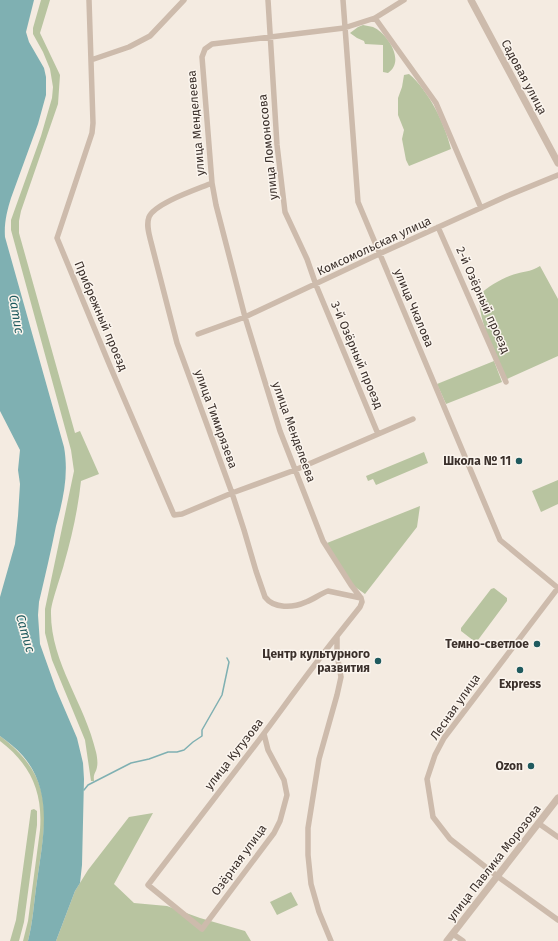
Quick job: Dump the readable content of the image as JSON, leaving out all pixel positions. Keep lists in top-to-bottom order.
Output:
{
  "streets": {
    "street": [
      "Садовая улица",
      "улица Менделеева",
      "улица Ломоносова",
      "Комсомольская улица",
      "2-й Озёрный проезд",
      "улица Чкалова",
      "Прибрежный проезд",
      "3-й Озёрный проезд",
      "улица Тимирязева",
      "Лесная улица",
      "улица Кутузова",
      "Озёрная улица",
      "улица Павлика Морозова"
    ]
  },
  "crossings": [
    ["улица Менделеева", "улица Ломоносова"],
    ["улица Менделеева", "Комсомольская улица"],
    ["улица Менделеева", "улица Чкалова"],
    ["улица Менделеева", "улица Тимирязева"],
    ["улица Ломоносова", "Комсомольская улица"],
    ["улица Ломоносова", "3-й Озёрный проезд"],
    ["Комсомольская улица", "2-й Озёрный проезд"],
    ["Комсомольская улица", "улица Чкалова"],
    ["Комсомольская улица", "3-й Озёрный проезд"],
    ["улица Чкалова", "Лесная улица"],
    ["Прибрежный проезд", "улица Тимирязева"],
    ["Лесная улица", "улица Павлика Морозова"],
    ["улица Кутузова", "Озёрная улица"]
  ],
  "water": ["Сатис"],
  "places": [
    "Школа № 11",
    "Темно-светлое",
    "Центр культурного развития",
    "Express",
    "Ozon"
  ]
}
